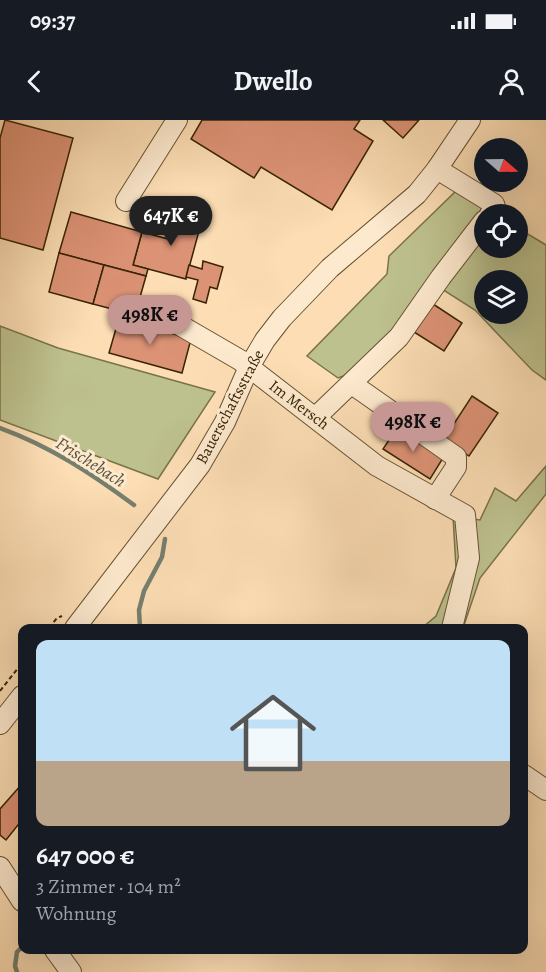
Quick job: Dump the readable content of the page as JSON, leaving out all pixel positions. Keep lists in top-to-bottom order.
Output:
{
  "streets": {
    "street": ["Im Mersch", "Bauerschaftsstraße"]
  },
  "crossings": [
    ["Im Mersch", "Bauerschaftsstraße"]
  ],
  "water": ["Frischebach"],
  "north": "right",
  "page": {
    "status": "09:37",
    "header": "Dwello",
    "price": ["647K €", "498K €", "498K €"],
    "list": [
      {
        "name": "647 000 €",
        "note": "3 Zimmer · 104 m² · Wohnung"
      }
    ]
  }
}
